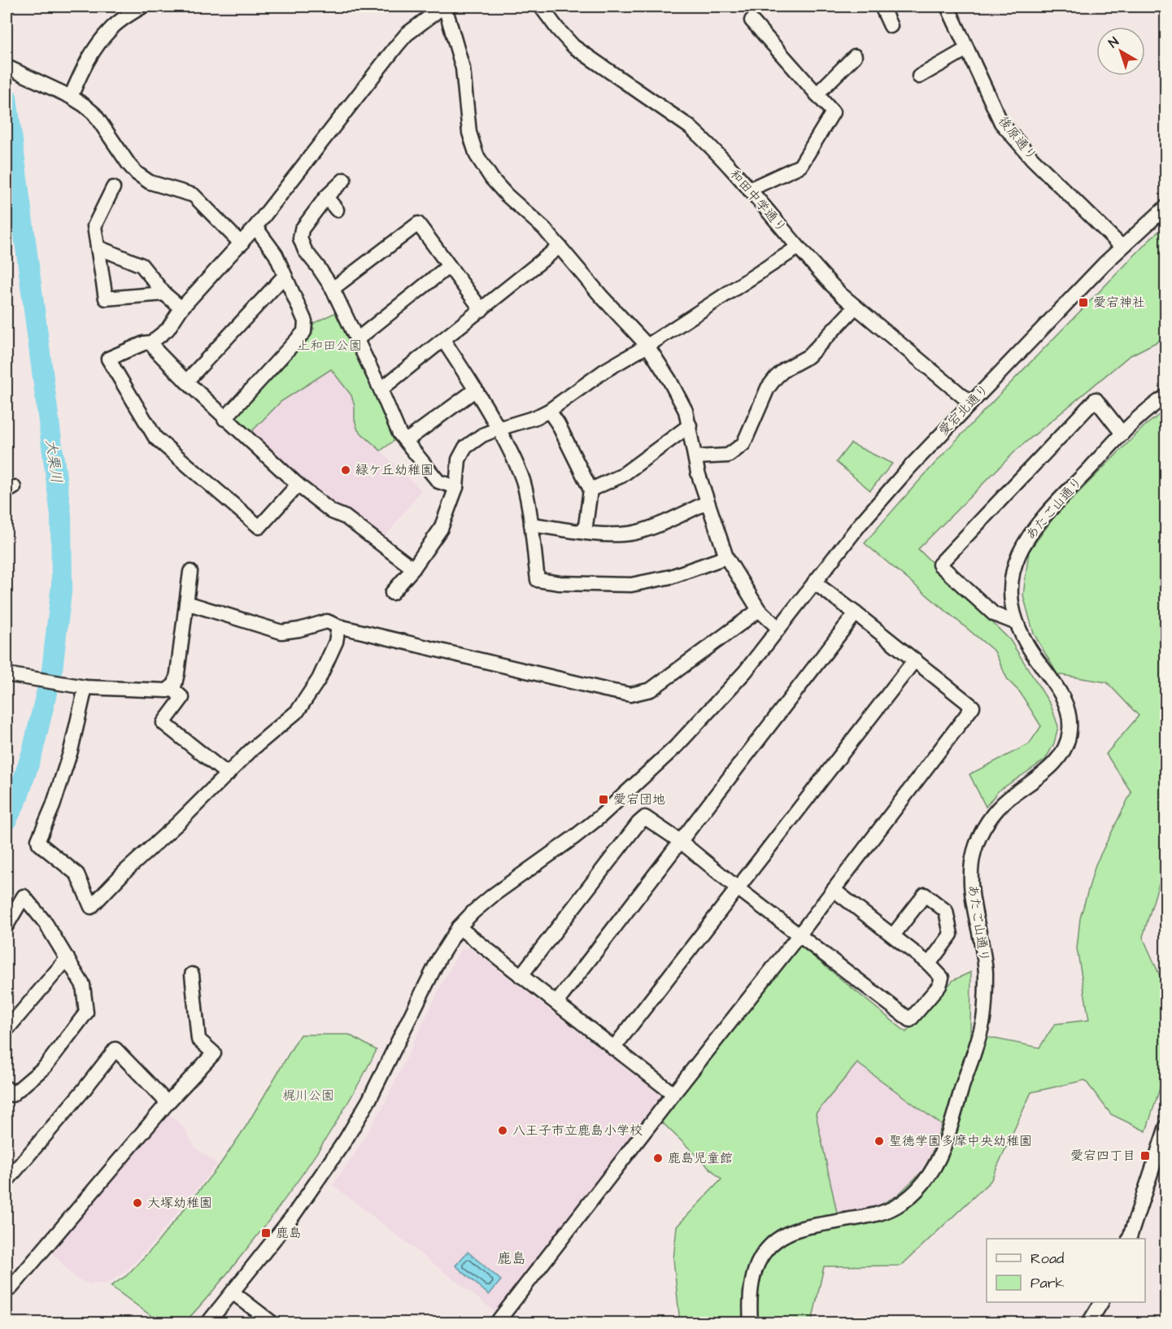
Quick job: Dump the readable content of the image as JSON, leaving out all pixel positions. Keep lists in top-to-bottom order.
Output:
{
  "streets": {
    "street": [
      "後原通り",
      "和田中学通り",
      "愛宕北通り",
      "あたご山通り"
    ]
  },
  "crossings": [
    ["後原通り", "愛宕北通り"],
    ["和田中学通り", "愛宕北通り"]
  ],
  "districts": ["鹿島"],
  "water": ["大栗川"],
  "parks": ["上和田公園", "梶川公園"],
  "places": {
    "transit": [
      "愛宕神社",
      "愛宕団地",
      "愛宕四丁目",
      "鹿島"
    ],
    "other": [
      "緑ケ丘幼稚園",
      "八王子市立鹿島小学校",
      "聖徳学園多摩中央幼稚園",
      "鹿島児童館",
      "大塚幼稚園"
    ]
  },
  "legend": ["Road", "Park"],
  "north": "top left"
}
